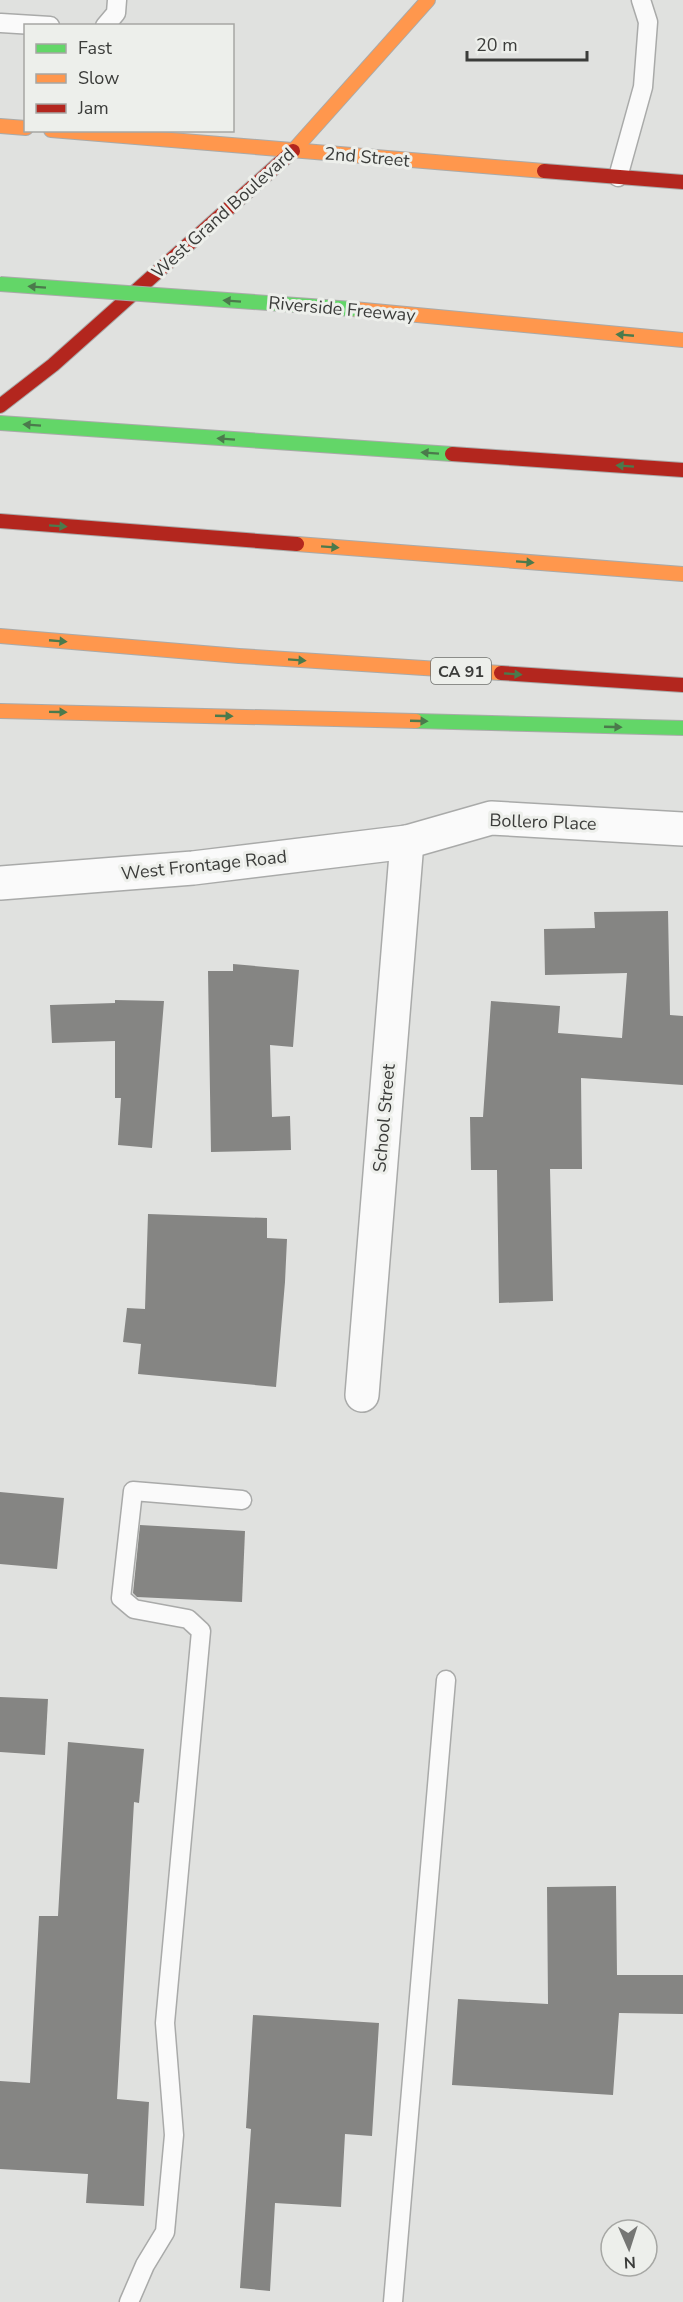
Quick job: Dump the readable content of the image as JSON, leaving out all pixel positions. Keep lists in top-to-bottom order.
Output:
{
  "streets": {
    "main road": [
      "2nd Street",
      "West Grand Boulevard",
      "Riverside Freeway",
      "CA 91"
    ],
    "street": ["Bollero Place", "West Frontage Road", "School Street"]
  },
  "crossings": [
    ["2nd Street", "West Grand Boulevard"],
    ["Bollero Place", "West Frontage Road"],
    ["Bollero Place", "School Street"],
    ["West Frontage Road", "School Street"]
  ],
  "one_way": ["Riverside Freeway"],
  "legend": ["Fast", "Slow", "Jam"],
  "scale_bar": "20 m",
  "north": "bottom"
}
